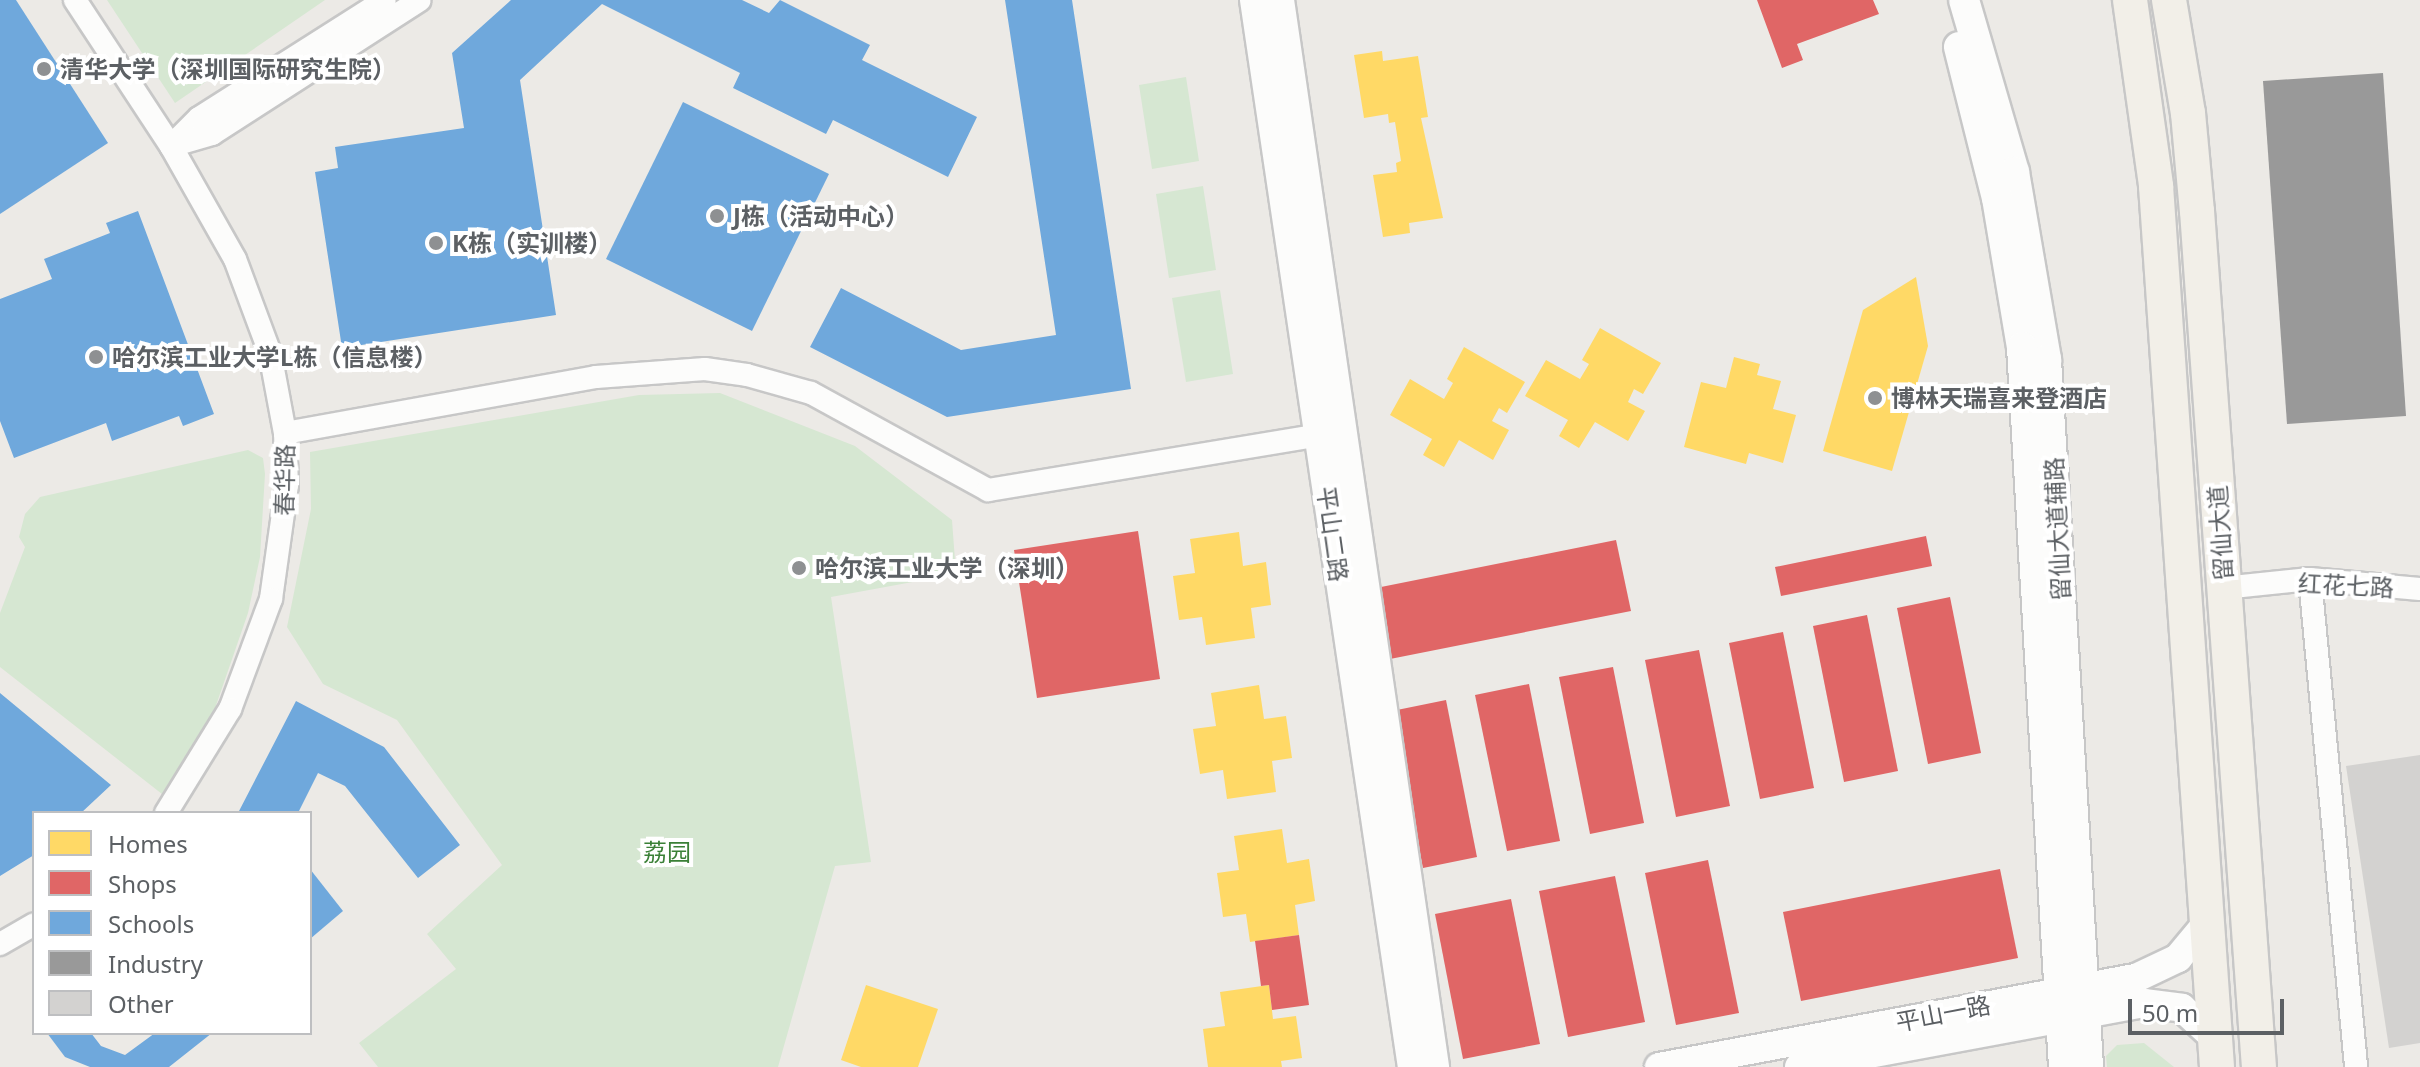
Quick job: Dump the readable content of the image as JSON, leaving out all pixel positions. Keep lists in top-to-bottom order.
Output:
{
  "streets": {
    "main road": ["留仙大道辅路", "留仙大道"],
    "street": [
      "春华路",
      "平山二路",
      "红花七路",
      "平山一路"
    ]
  },
  "crossings": [
    ["留仙大道辅路", "平山一路"],
    ["留仙大道", "红花七路"],
    ["留仙大道", "平山一路"]
  ],
  "parks": ["荔园"],
  "places": [
    "清华大学（深圳国际研究生院）",
    "J栋（活动中心）",
    "K栋（实训楼）",
    "哈尔滨工业大学L栋（信息楼）",
    "博林天瑞喜来登酒店",
    "哈尔滨工业大学（深圳）"
  ],
  "legend": [
    "Homes",
    "Shops",
    "Schools",
    "Industry",
    "Other"
  ],
  "scale_bar": "50 m"
}
